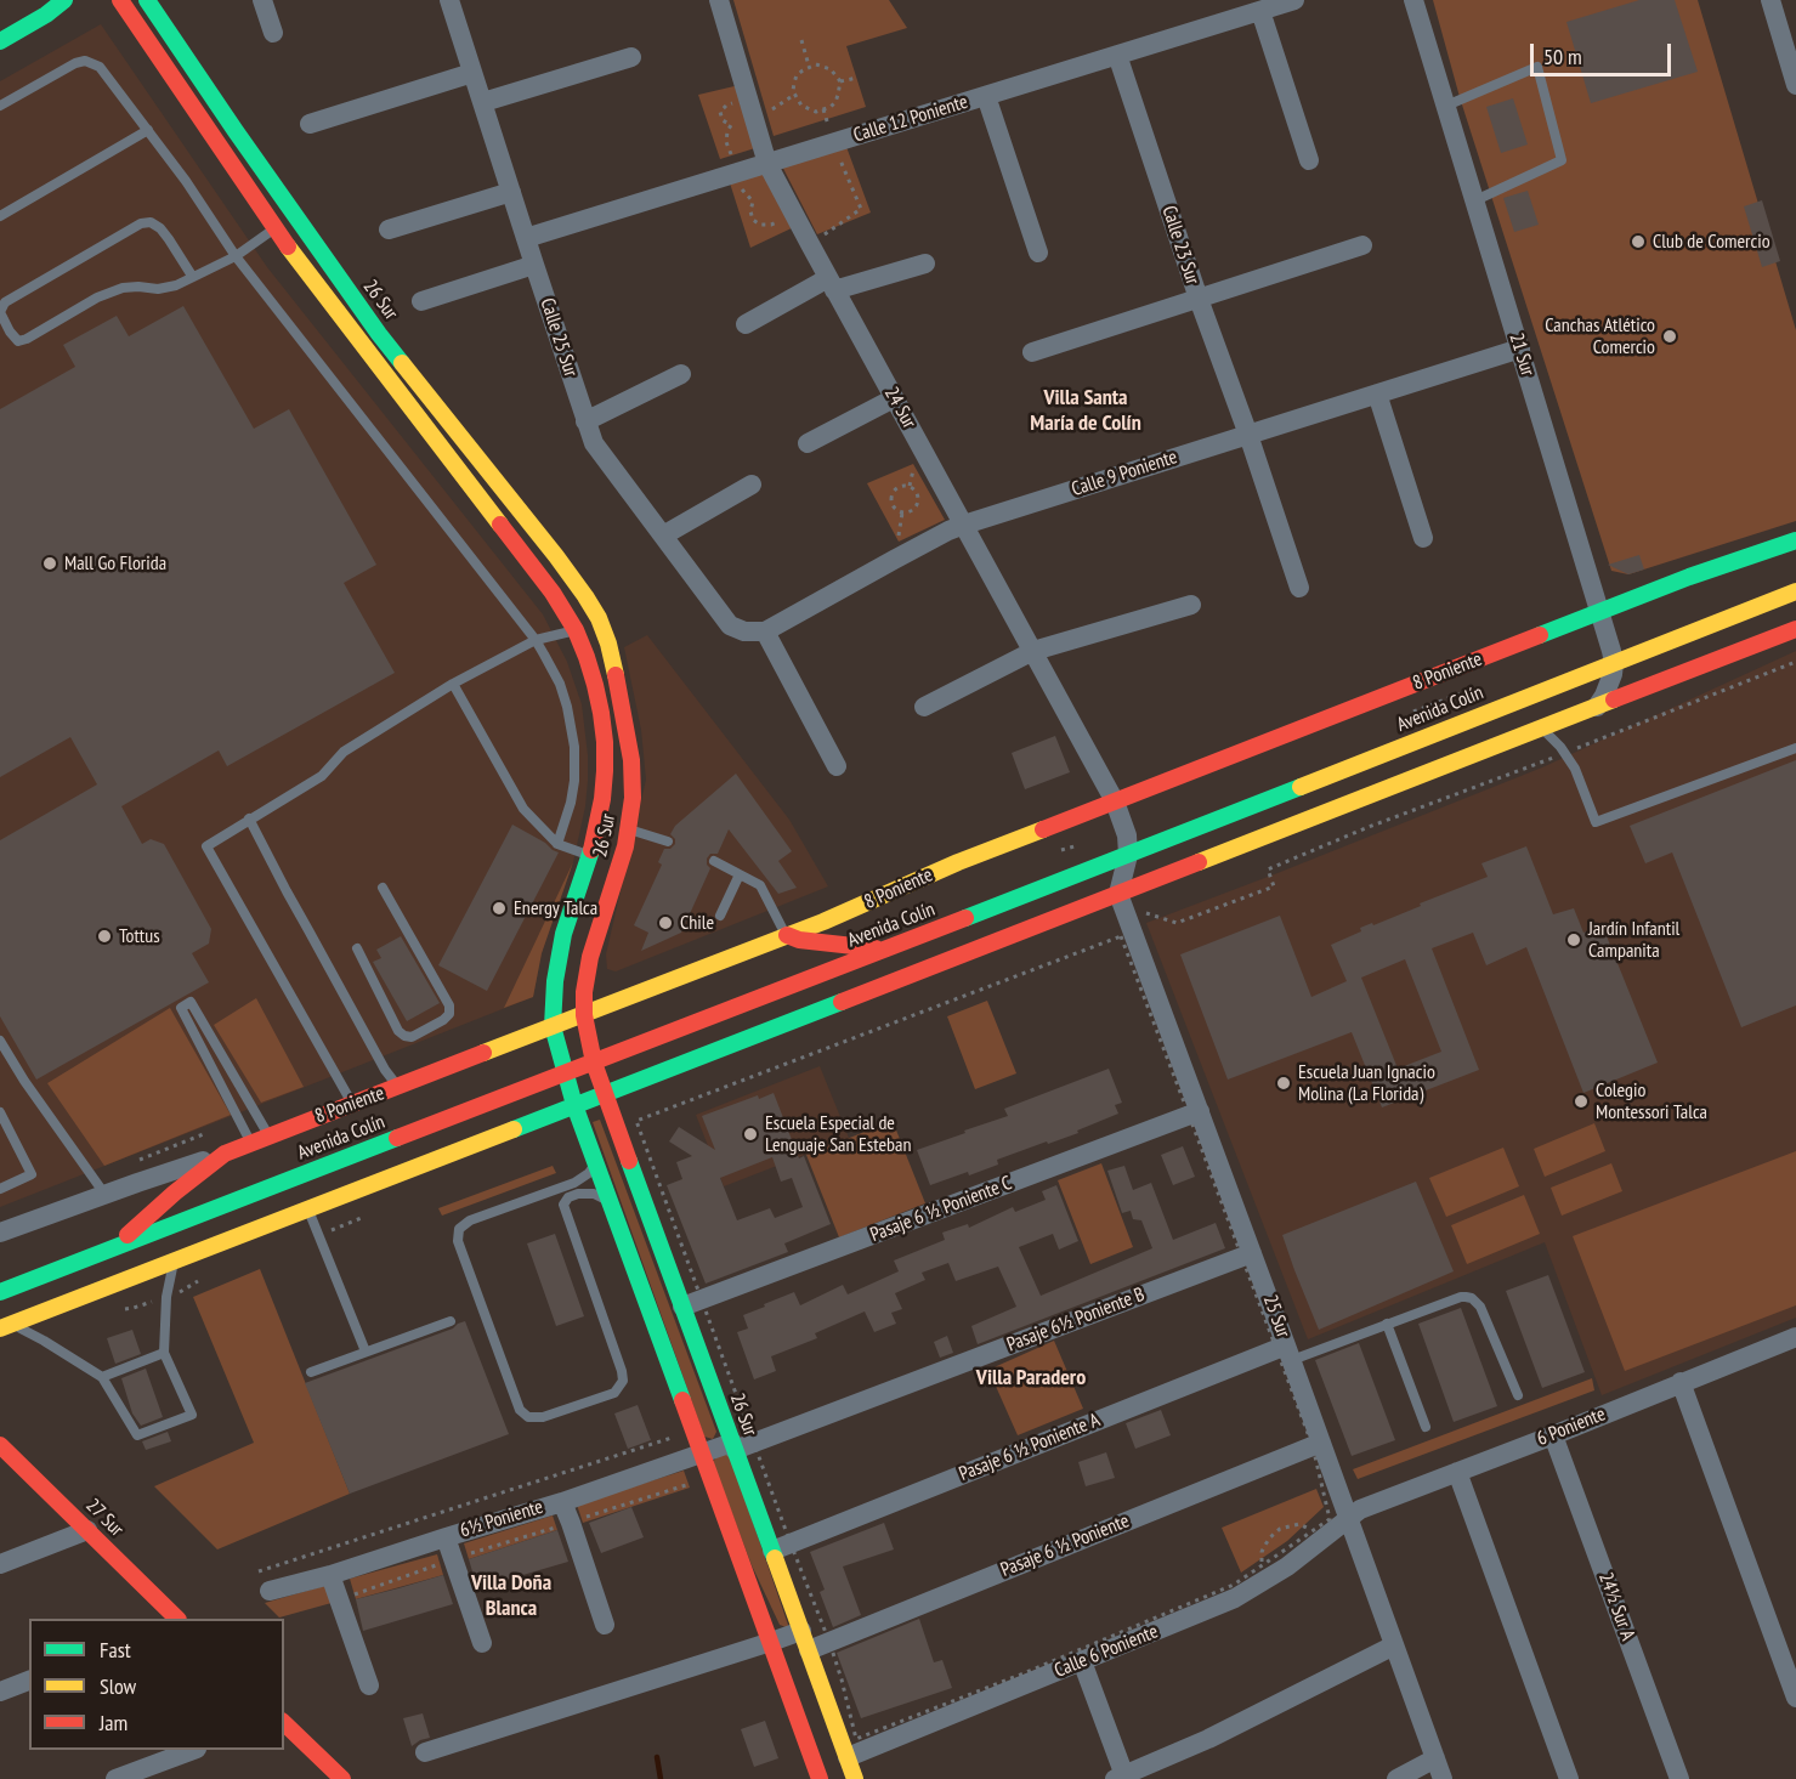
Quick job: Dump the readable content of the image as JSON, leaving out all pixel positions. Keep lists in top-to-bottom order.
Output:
{
  "streets": {
    "street": [
      "Calle 12 Poniente",
      "Calle 23 Sur",
      "26 Sur",
      "Calle 25 Sur",
      "21 Sur",
      "24 Sur",
      "Calle 9 Poniente",
      "8 Poniente",
      "Avenida Colín",
      "Pasaje 6 ½ Poniente C",
      "25 Sur",
      "Pasaje 6½ Poniente B",
      "6 Poniente",
      "Pasaje 6 ½ Poniente A",
      "27 Sur",
      "6½ Poniente",
      "Pasaje 6 ½ Poniente",
      "24½ Sur A",
      "Calle 6 Poniente"
    ]
  },
  "crossings": [
    ["Calle 12 Poniente", "Calle 23 Sur"],
    ["Calle 12 Poniente", "Calle 25 Sur"],
    ["Calle 12 Poniente", "24 Sur"],
    ["Calle 23 Sur", "Calle 9 Poniente"],
    ["26 Sur", "8 Poniente"],
    ["26 Sur", "Avenida Colín"],
    ["26 Sur", "Pasaje 6 ½ Poniente C"],
    ["26 Sur", "Pasaje 6½ Poniente B"],
    ["26 Sur", "Pasaje 6 ½ Poniente A"],
    ["26 Sur", "6½ Poniente"],
    ["26 Sur", "Pasaje 6 ½ Poniente"],
    ["26 Sur", "Calle 6 Poniente"],
    ["Calle 25 Sur", "Calle 9 Poniente"],
    ["21 Sur", "Calle 9 Poniente"],
    ["21 Sur", "8 Poniente"],
    ["21 Sur", "Avenida Colín"],
    ["24 Sur", "Calle 9 Poniente"],
    ["24 Sur", "8 Poniente"],
    ["24 Sur", "Avenida Colín"],
    ["Pasaje 6 ½ Poniente C", "25 Sur"],
    ["25 Sur", "Pasaje 6½ Poniente B"],
    ["25 Sur", "6 Poniente"],
    ["25 Sur", "Pasaje 6 ½ Poniente A"],
    ["25 Sur", "Pasaje 6 ½ Poniente"],
    ["25 Sur", "Calle 6 Poniente"],
    ["Pasaje 6½ Poniente B", "6½ Poniente"],
    ["6 Poniente", "24½ Sur A"],
    ["6 Poniente", "Calle 6 Poniente"]
  ],
  "districts": ["Villa Santa María de Colín", "Villa Paradero", "Villa Doña Blanca"],
  "places": [
    "Club de Comercio",
    "Canchas Atlético Comercio",
    "Mall Go Florida",
    "Energy Talca",
    "Chile",
    "Tottus",
    "Jardín Infantil Campanita",
    "Escuela Juan Ignacio Molina (La Florida)",
    "Colegio Montessori Talca",
    "Escuela Especial de Lenguaje San Esteban"
  ],
  "legend": ["Fast", "Slow", "Jam"],
  "scale_bar": "50 m"
}
